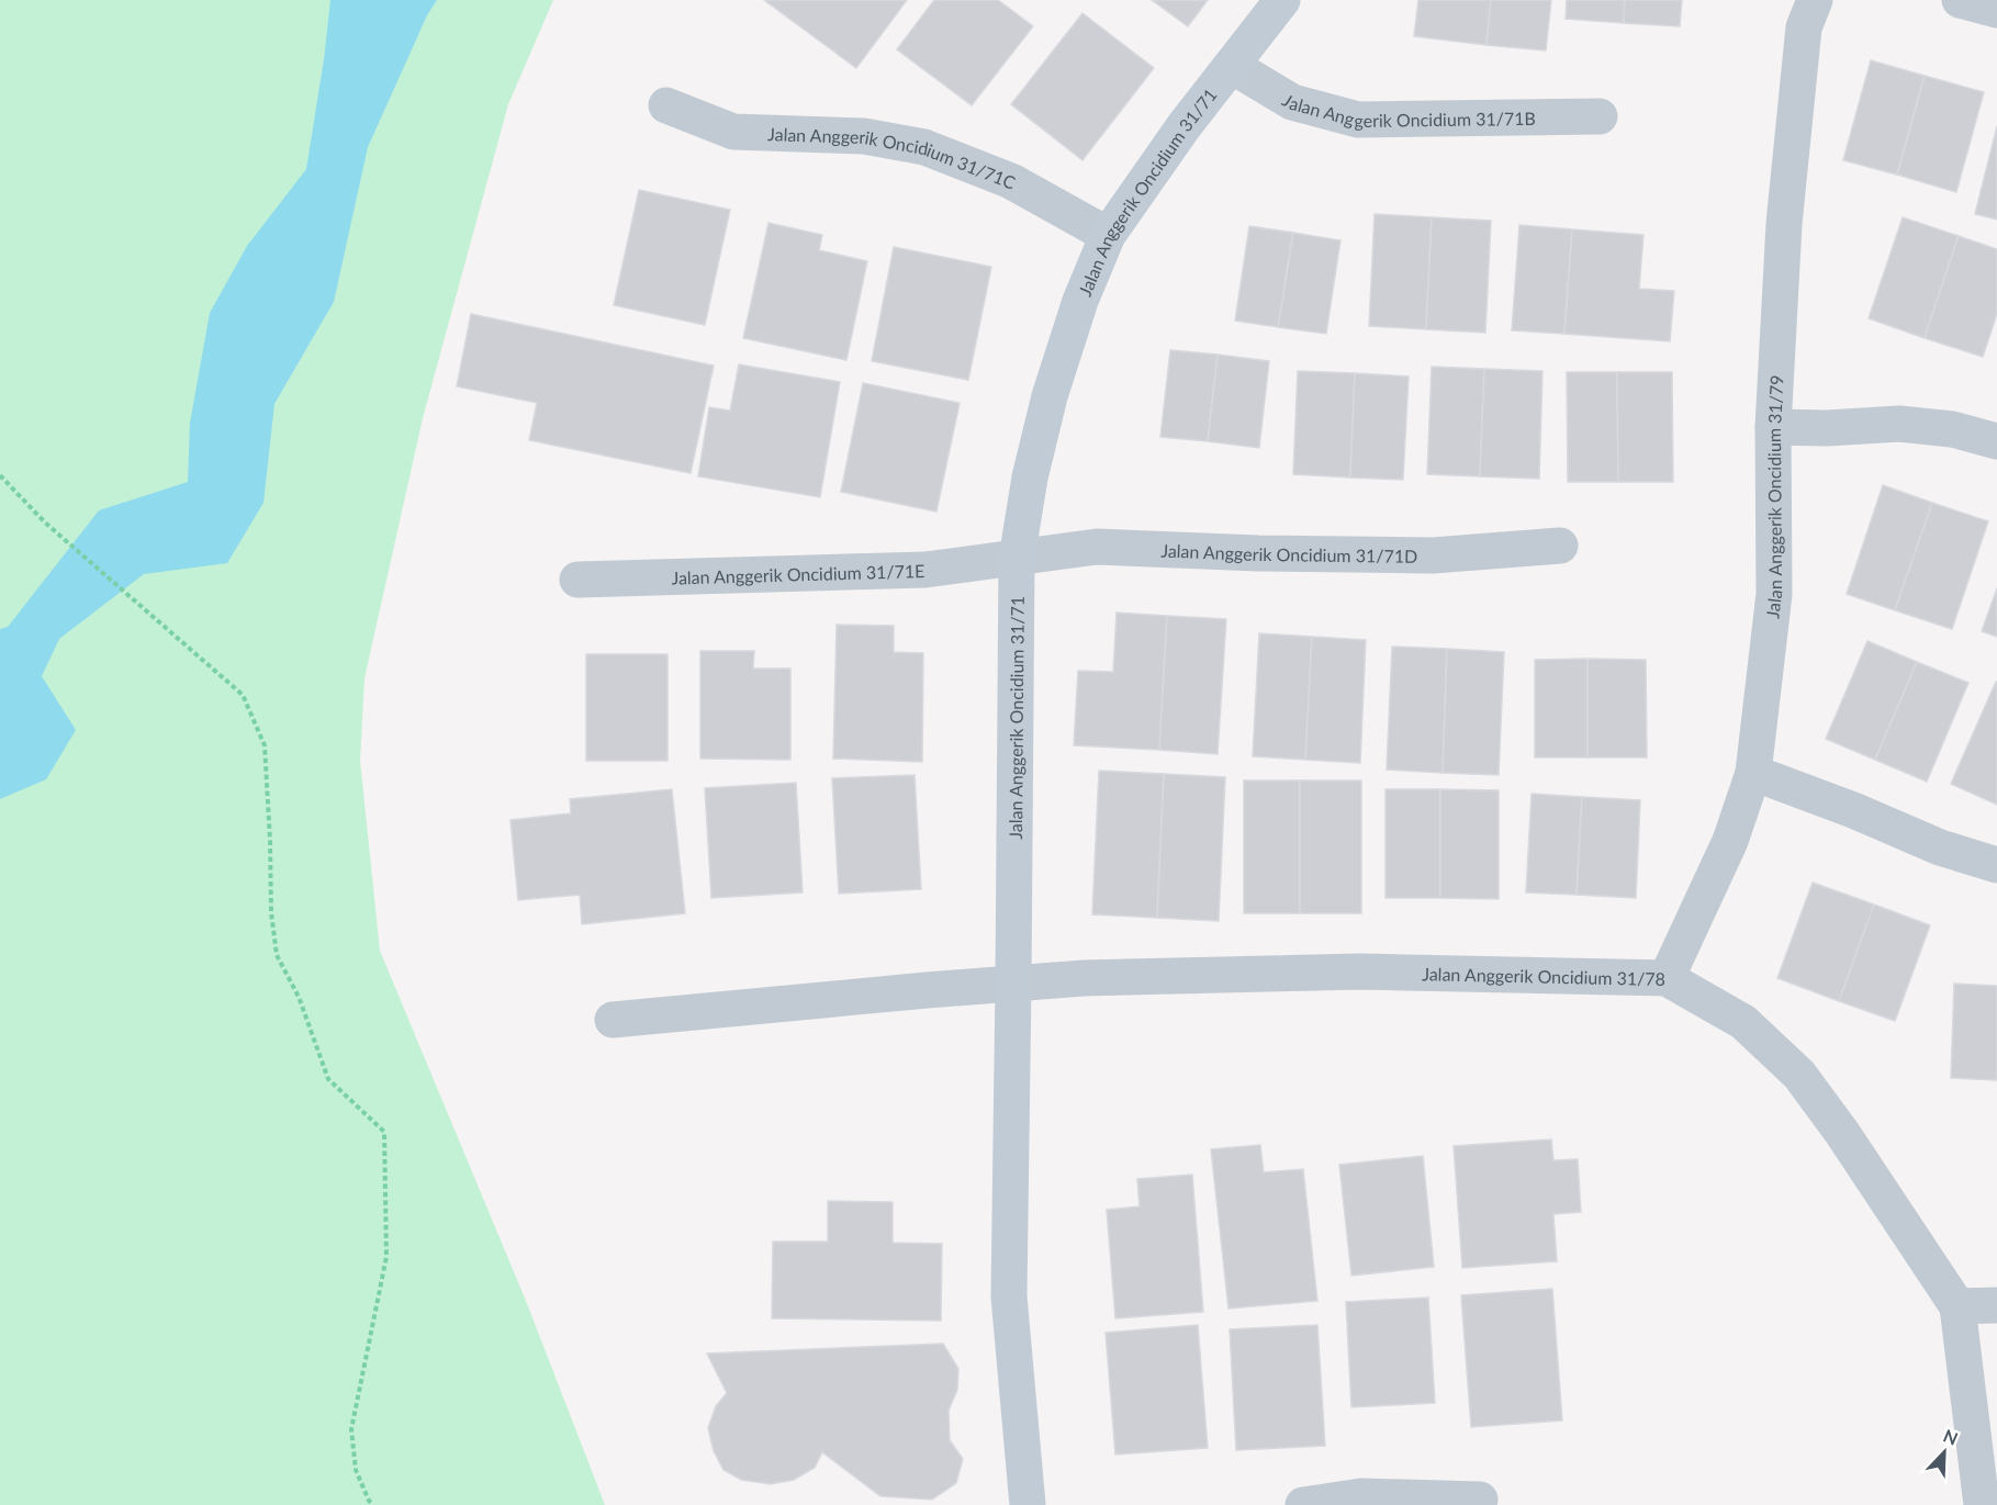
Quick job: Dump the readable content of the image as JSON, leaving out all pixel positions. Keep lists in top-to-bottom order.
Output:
{
  "streets": {
    "street": [
      "Jalan Anggerik Oncidium 31/71B",
      "Jalan Anggerik Oncidium 31/71C",
      "Jalan Anggerik Oncidium 31/71",
      "Jalan Anggerik Oncidium 31/79",
      "Jalan Anggerik Oncidium 31/71D",
      "Jalan Anggerik Oncidium 31/71E",
      "Jalan Anggerik Oncidium 31/78"
    ]
  },
  "crossings": [
    ["Jalan Anggerik Oncidium 31/71B", "Jalan Anggerik Oncidium 31/71"],
    ["Jalan Anggerik Oncidium 31/71C", "Jalan Anggerik Oncidium 31/71"],
    ["Jalan Anggerik Oncidium 31/71", "Jalan Anggerik Oncidium 31/71D"],
    ["Jalan Anggerik Oncidium 31/71", "Jalan Anggerik Oncidium 31/71E"],
    ["Jalan Anggerik Oncidium 31/71", "Jalan Anggerik Oncidium 31/78"],
    ["Jalan Anggerik Oncidium 31/79", "Jalan Anggerik Oncidium 31/78"],
    ["Jalan Anggerik Oncidium 31/71D", "Jalan Anggerik Oncidium 31/71E"]
  ],
  "north": "top right"
}
